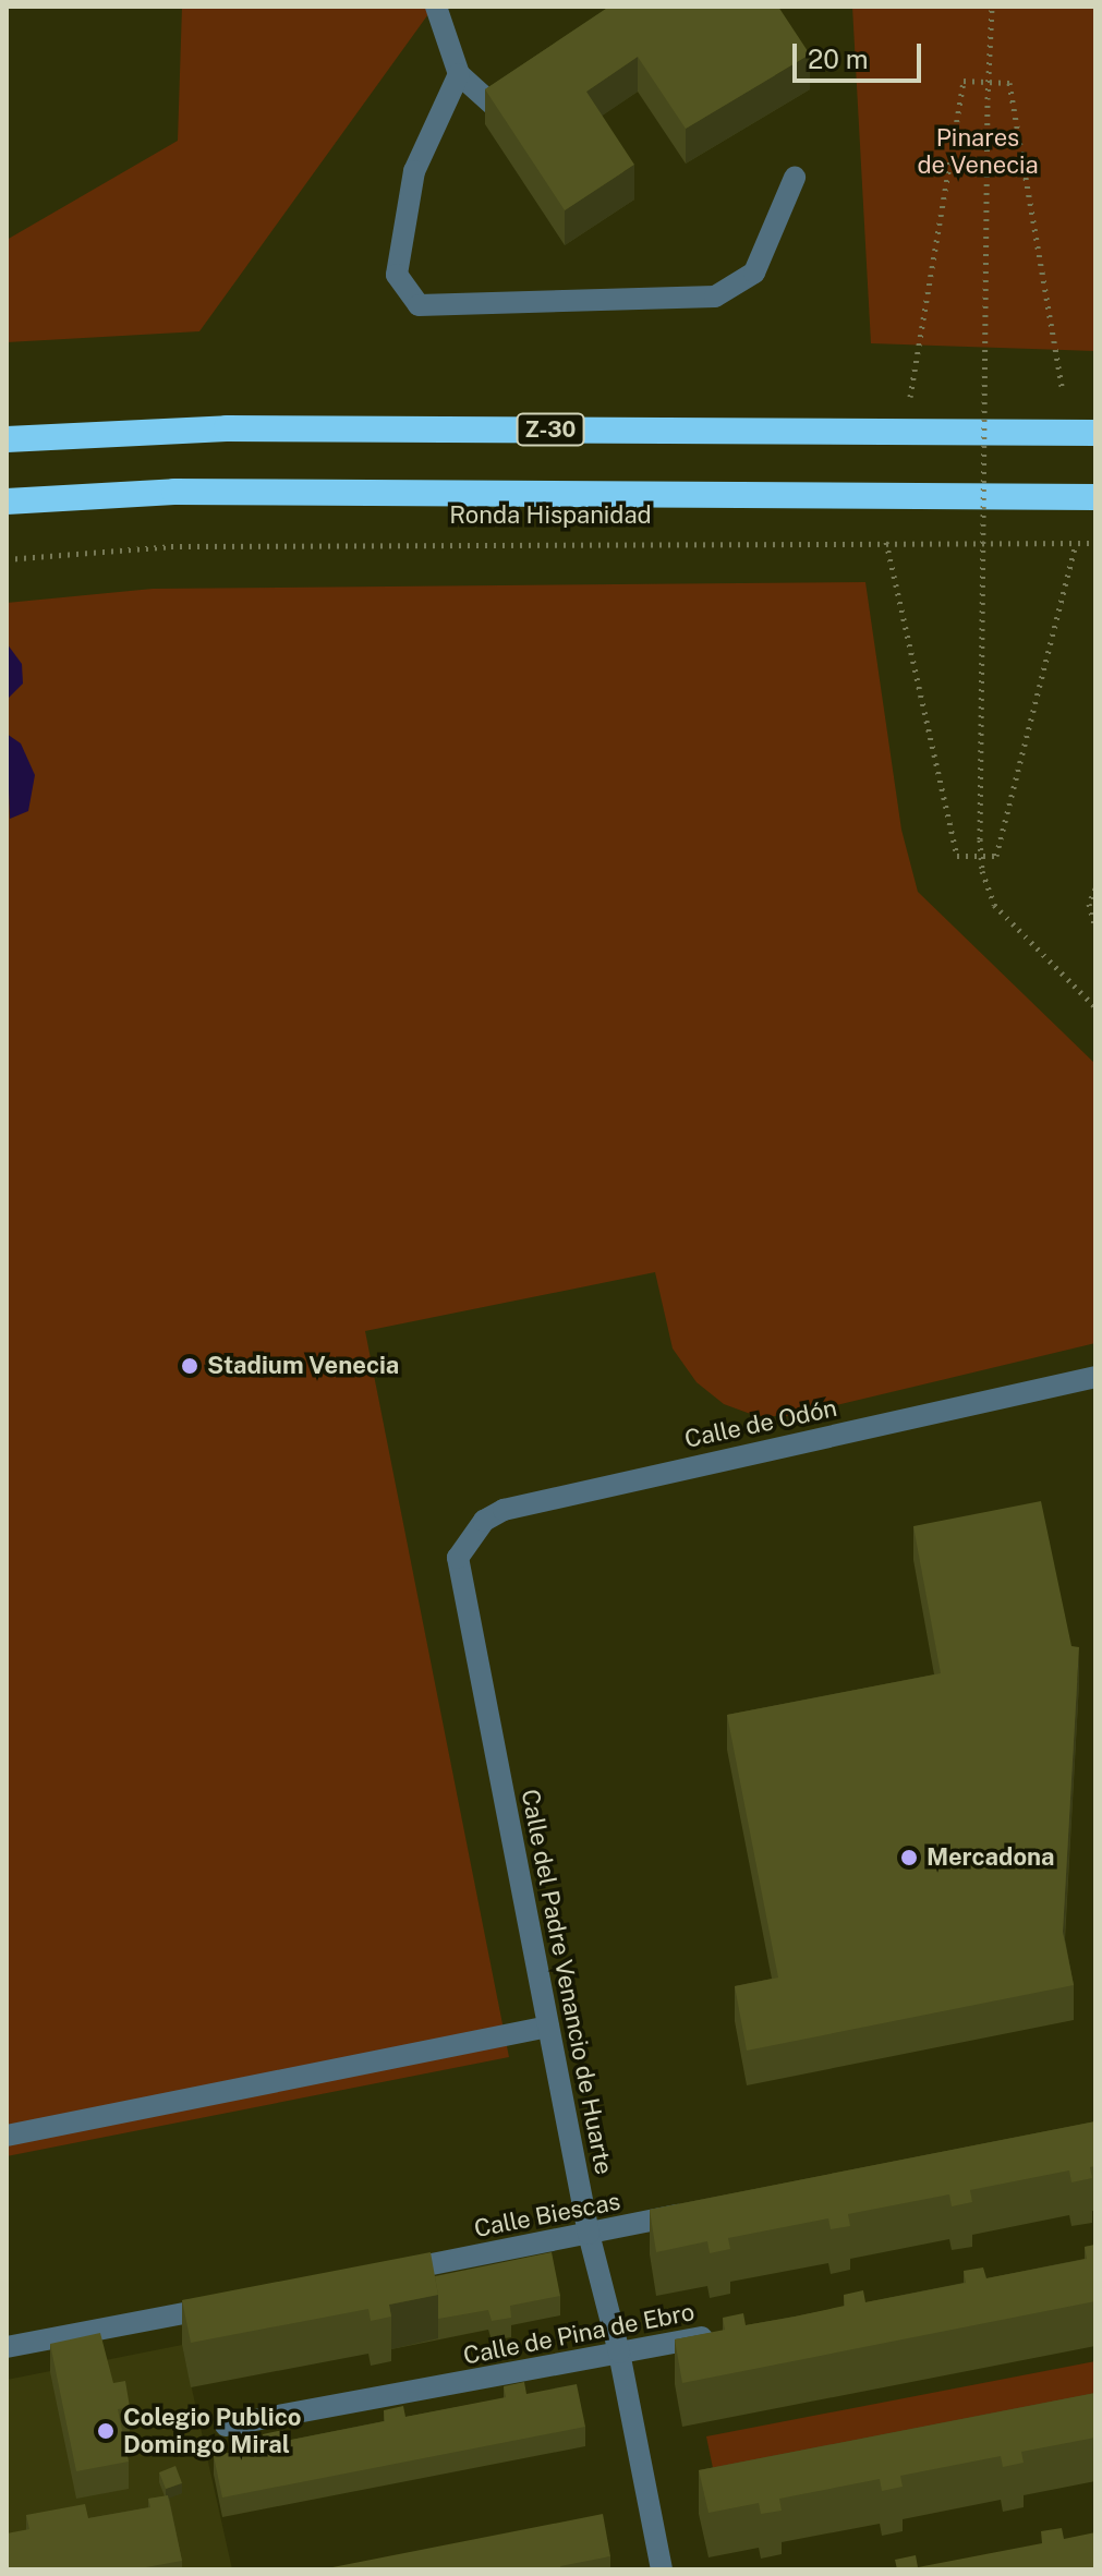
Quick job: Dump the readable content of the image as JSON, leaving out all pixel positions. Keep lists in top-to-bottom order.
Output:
{
  "streets": {
    "highway": ["Z-30", "Ronda Hispanidad"],
    "street": [
      "Calle de Odón",
      "Calle del Padre Venancio de Huarte",
      "Calle Biescas",
      "Calle de Pina de Ebro"
    ]
  },
  "crossings": [
    ["Calle de Odón", "Calle del Padre Venancio de Huarte"],
    ["Calle del Padre Venancio de Huarte", "Calle Biescas"],
    ["Calle del Padre Venancio de Huarte", "Calle de Pina de Ebro"]
  ],
  "parks": ["Pinares de Venecia"],
  "places": ["Stadium Venecia", "Mercadona", "Colegio Publico Domingo Miral"],
  "scale_bar": "20 m"
}
